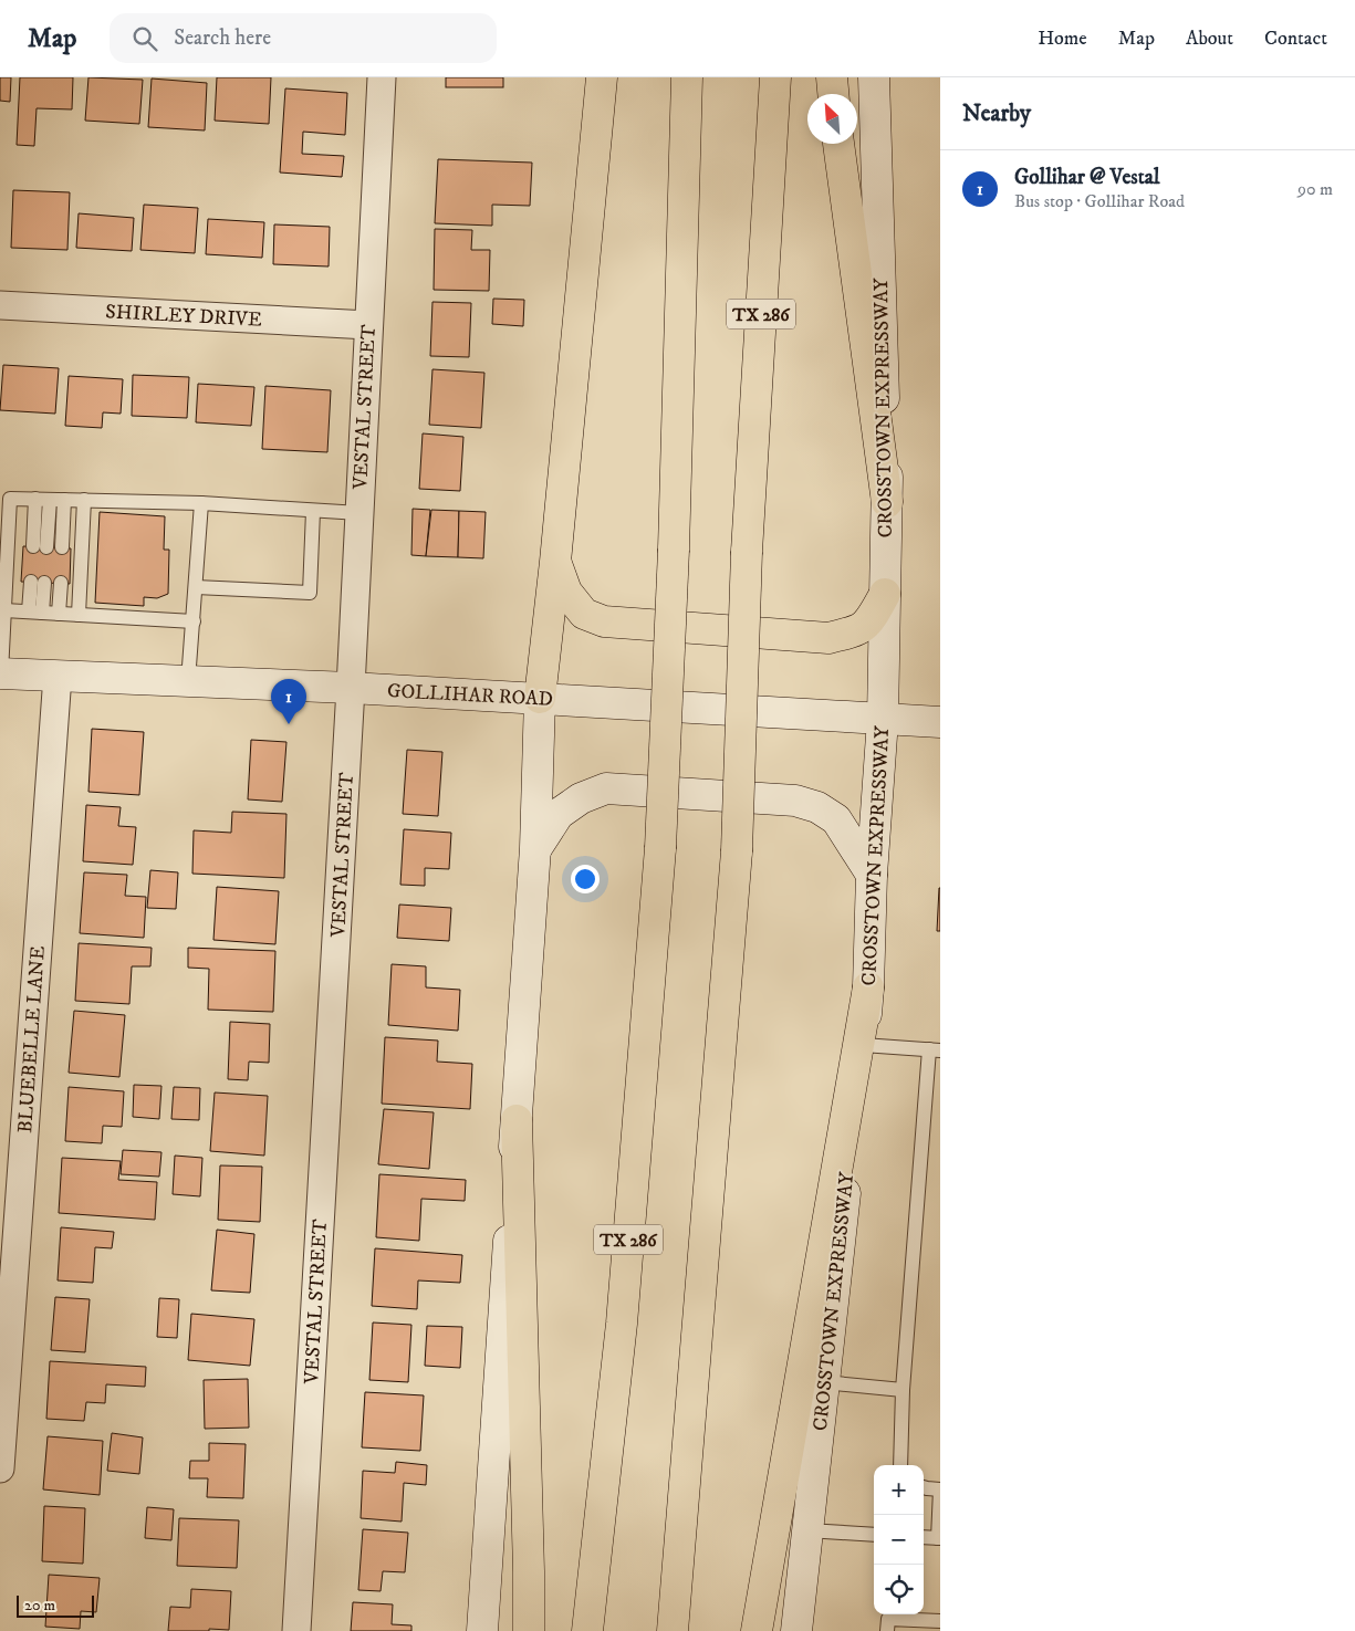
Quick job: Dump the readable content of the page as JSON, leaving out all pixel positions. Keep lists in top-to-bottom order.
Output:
{
  "streets": {
    "highway": ["TX 286"],
    "main road": ["CROSSTOWN EXPRESSWAY", "GOLLIHAR ROAD"],
    "street": ["SHIRLEY DRIVE", "VESTAL STREET", "BLUEBELLE LANE"]
  },
  "crossings": [
    ["SHIRLEY DRIVE", "VESTAL STREET"],
    ["VESTAL STREET", "GOLLIHAR ROAD"],
    ["CROSSTOWN EXPRESSWAY", "GOLLIHAR ROAD"],
    ["GOLLIHAR ROAD", "BLUEBELLE LANE"]
  ],
  "scale_bar": "20 m",
  "north": "top left",
  "page": {
    "header": "Map",
    "search": "Search here",
    "nav": [
      "Home",
      "Map",
      "About",
      "Contact"
    ],
    "heading": "Nearby",
    "list": [
      {
        "mark": "1",
        "name": "Gollihar @ Vestal",
        "note": "Bus stop · Gollihar Road",
        "value": "90 m"
      }
    ],
    "pins": "1",
    "map_buttons": ["+", "−"],
    "scale": "20 m"
  }
}
